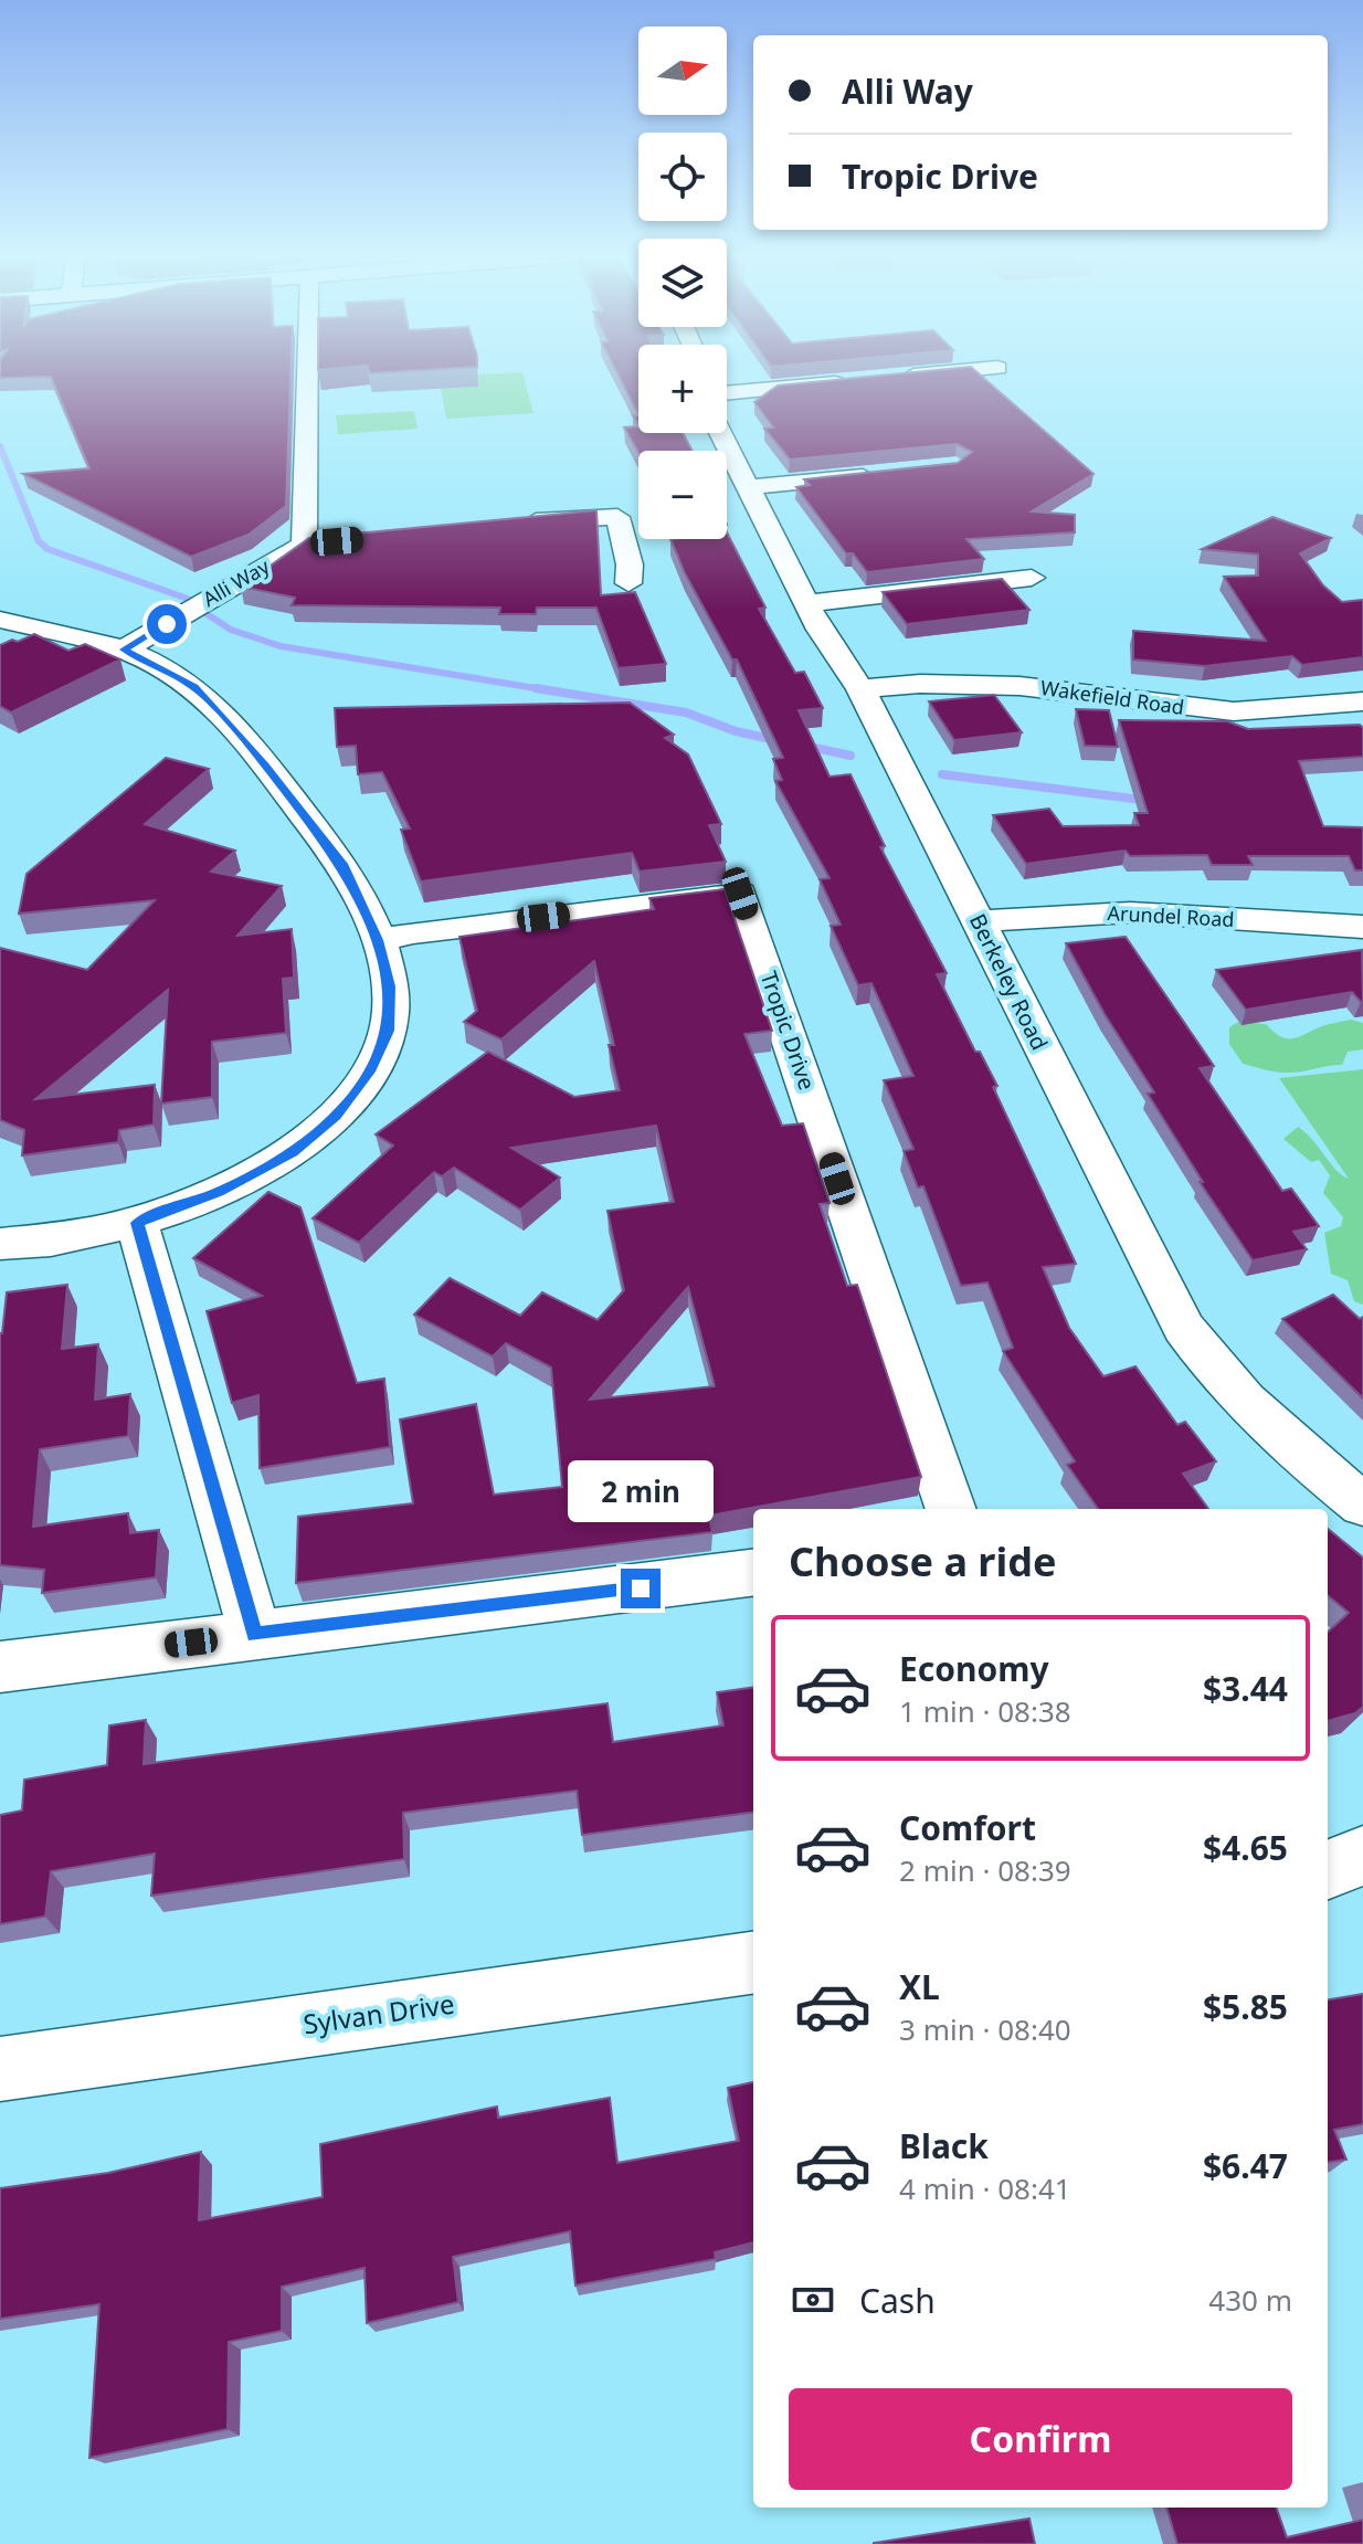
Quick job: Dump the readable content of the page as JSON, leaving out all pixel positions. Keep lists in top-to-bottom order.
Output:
{
  "streets": {
    "street": [
      "Alli Way",
      "Wakefield Road",
      "Arundel Road",
      "Berkeley Road",
      "Tropic Drive",
      "Sylvan Drive"
    ]
  },
  "crossings": [
    ["Wakefield Road", "Berkeley Road"],
    ["Arundel Road", "Berkeley Road"]
  ],
  "north": "right",
  "page": {
    "map_buttons": ["+", "−"],
    "banner": ["Alli Way", "Tropic Drive"],
    "bubble": "2 min",
    "heading": "Choose a ride",
    "list": [
      {
        "name": "Economy",
        "note": "1 min · 08:38",
        "value": "$3.44"
      },
      {
        "name": "Comfort",
        "note": "2 min · 08:39",
        "value": "$4.65"
      },
      {
        "name": "XL",
        "note": "3 min · 08:40",
        "value": "$5.85"
      },
      {
        "name": "Black",
        "note": "4 min · 08:41",
        "value": "$6.47"
      }
    ],
    "pay": ["Cash", "430 m"],
    "buttons": "Confirm"
  }
}
